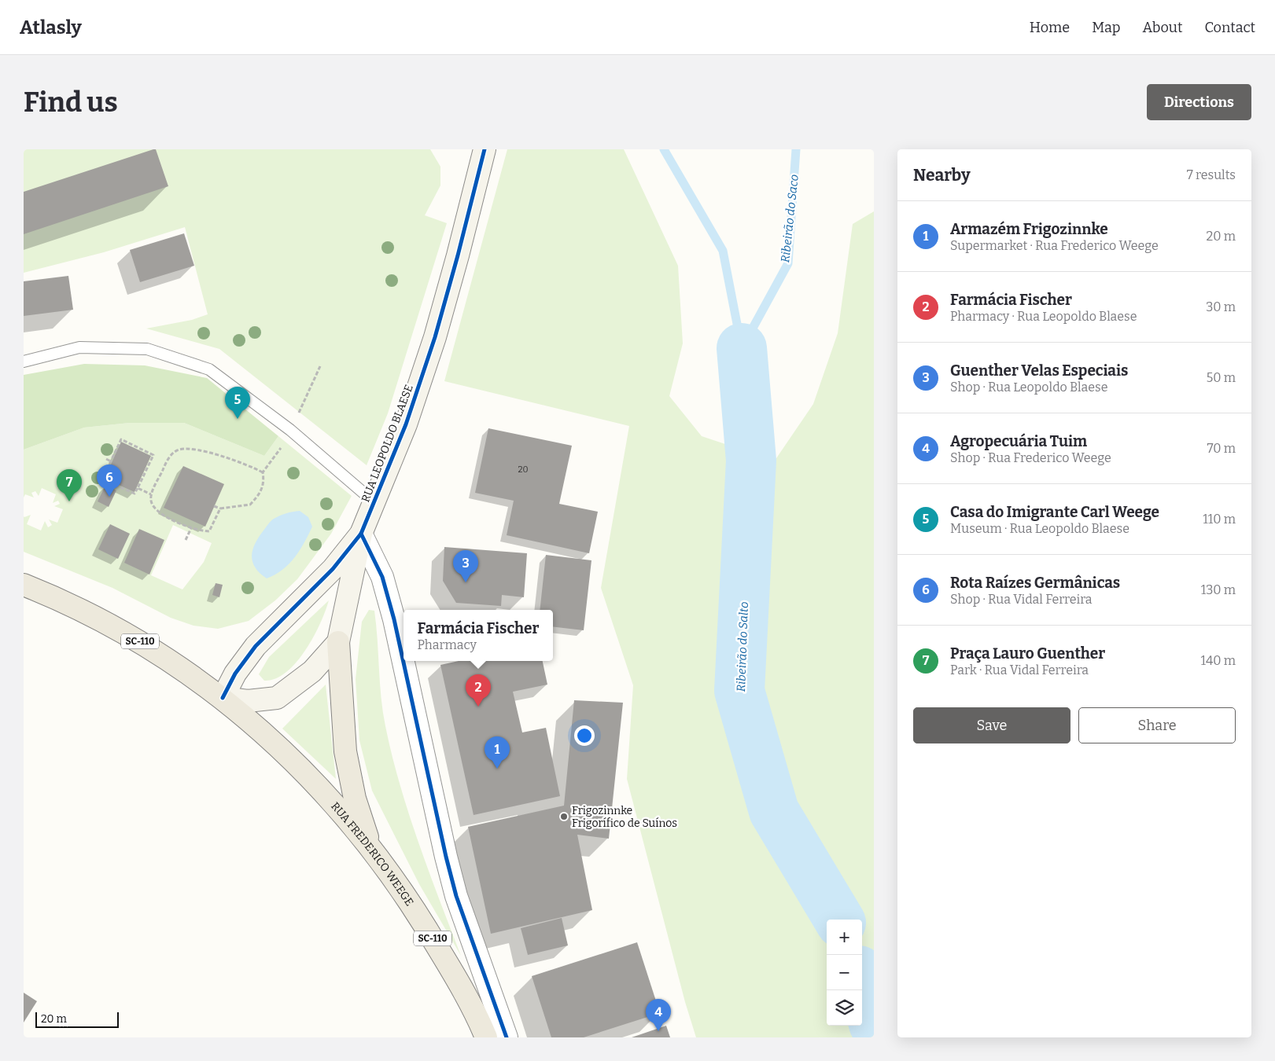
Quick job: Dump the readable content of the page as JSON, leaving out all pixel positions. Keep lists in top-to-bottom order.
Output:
{
  "streets": {
    "main road": ["SC-110", "RUA FREDERICO WEEGE"],
    "street": ["RUA LEOPOLDO BLAESE"]
  },
  "crossings": [
    ["RUA LEOPOLDO BLAESE", "SC-110"],
    ["RUA LEOPOLDO BLAESE", "RUA FREDERICO WEEGE"],
    ["SC-110", "RUA FREDERICO WEEGE"]
  ],
  "water": ["Ribeirão do Saco", "Ribeirão do Salto"],
  "places": ["Frigozinnke Frigorífico de Suínos"],
  "house_numbers": ["20"],
  "scale_bar": "20 m",
  "page": {
    "header": "Atlasly",
    "nav": [
      "Home",
      "Map",
      "About",
      "Contact"
    ],
    "buttons": [
      "Directions",
      ["Save", "Share"]
    ],
    "title": "Find us",
    "heading": ["Nearby", "7 results"],
    "list": [
      {
        "mark": "1",
        "name": "Armazém Frigozinnke",
        "note": "Supermarket · Rua Frederico Weege",
        "value": "20 m"
      },
      {
        "mark": "2",
        "name": "Farmácia Fischer",
        "note": "Pharmacy · Rua Leopoldo Blaese",
        "value": "30 m"
      },
      {
        "mark": "3",
        "name": "Guenther Velas Especiais",
        "note": "Shop · Rua Leopoldo Blaese",
        "value": "50 m"
      },
      {
        "mark": "4",
        "name": "Agropecuária Tuim",
        "note": "Shop · Rua Frederico Weege",
        "value": "70 m"
      },
      {
        "mark": "5",
        "name": "Casa do Imigrante Carl Weege",
        "note": "Museum · Rua Leopoldo Blaese",
        "value": "110 m"
      },
      {
        "mark": "6",
        "name": "Rota Raízes Germânicas",
        "note": "Shop · Rua Vidal Ferreira",
        "value": "130 m"
      },
      {
        "mark": "7",
        "name": "Praça Lauro Guenther",
        "note": "Park · Rua Vidal Ferreira",
        "value": "140 m"
      }
    ],
    "pins": [
      "5",
      "6",
      "7",
      "3",
      "2",
      "1",
      "4"
    ],
    "popup": ["Farmácia Fischer", "Pharmacy"],
    "map_buttons": ["+", "−"],
    "scale": "20 m"
  }
}
